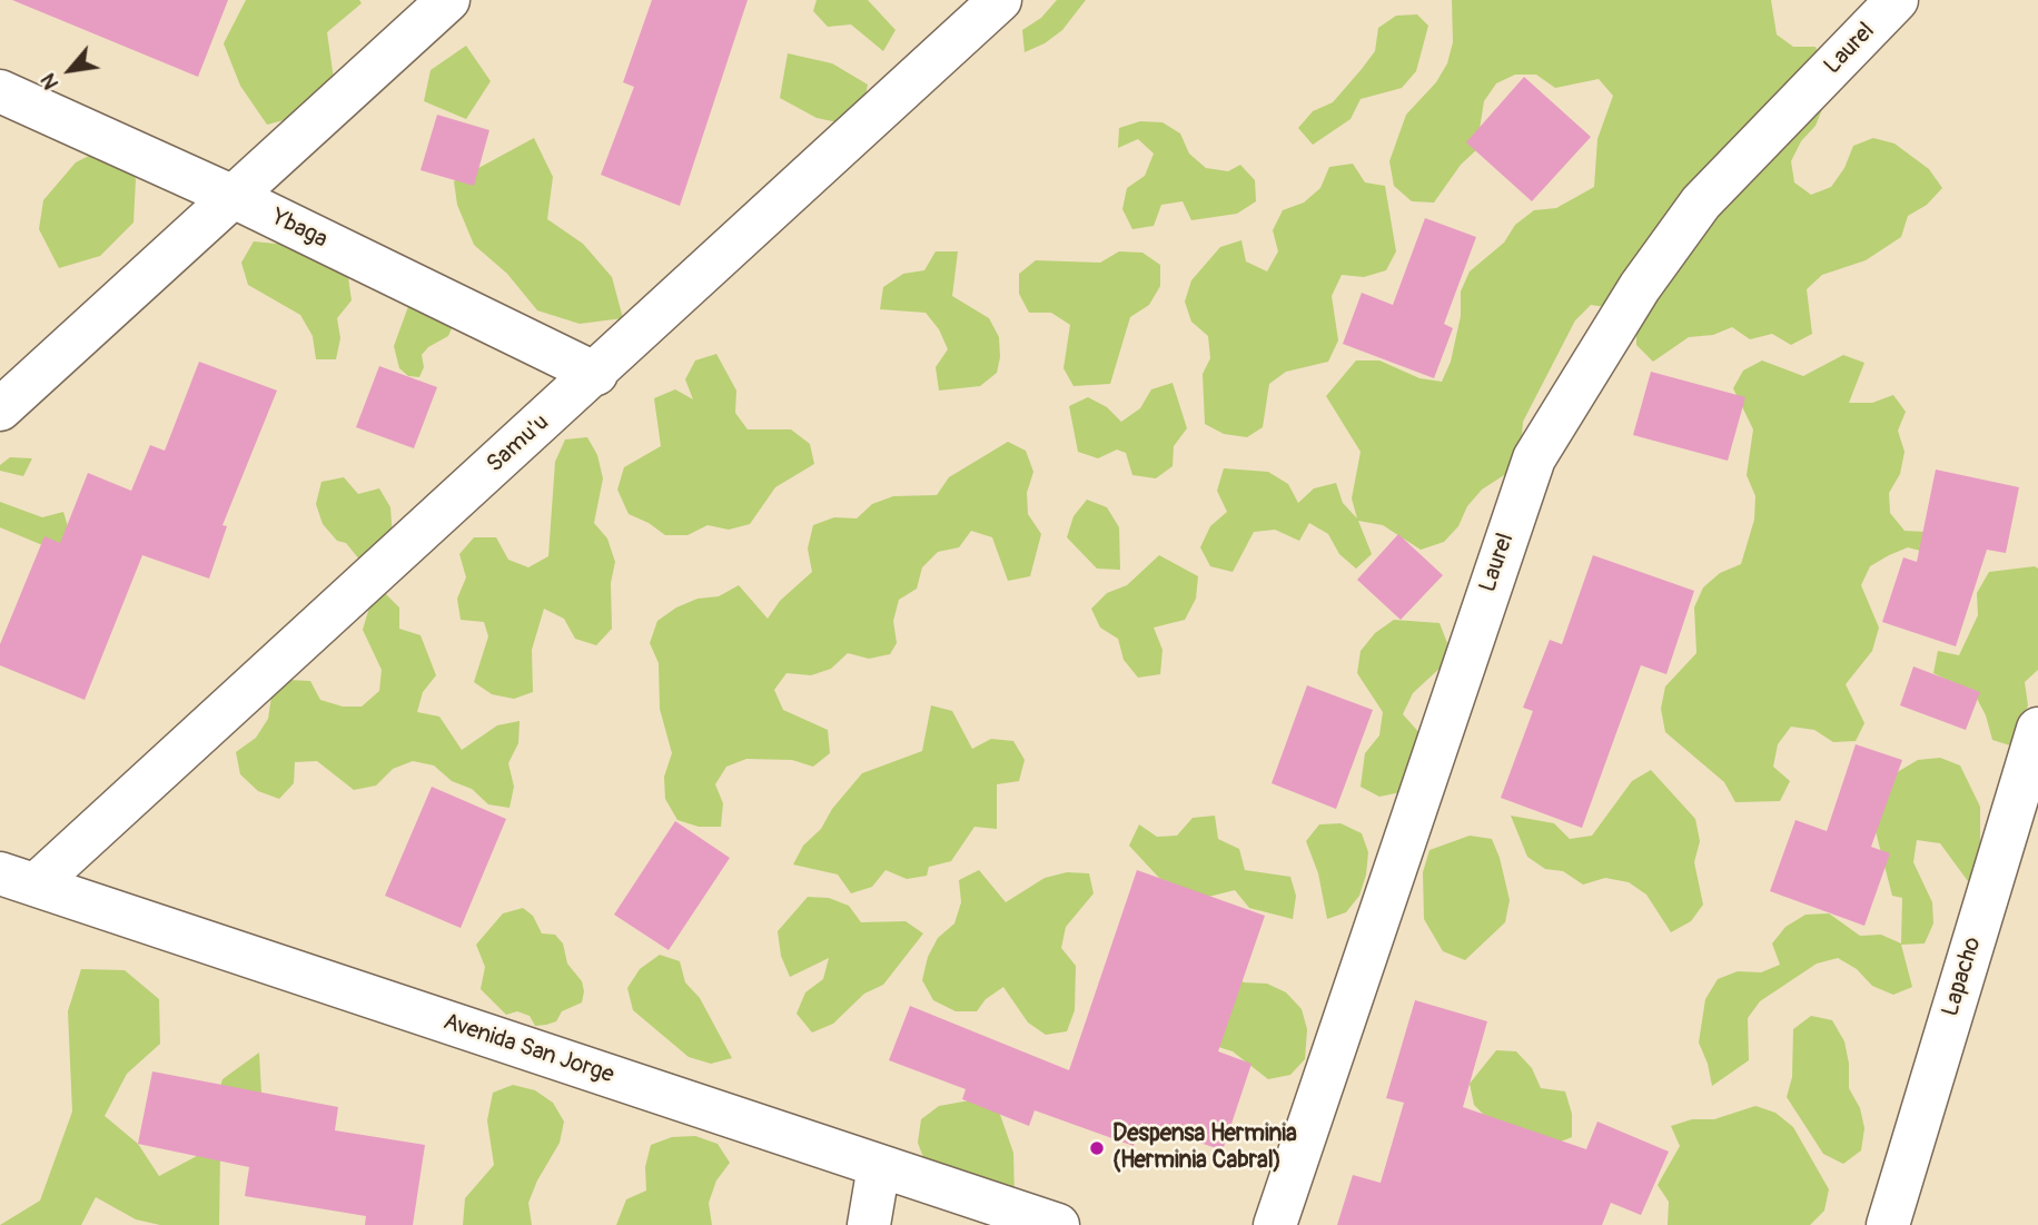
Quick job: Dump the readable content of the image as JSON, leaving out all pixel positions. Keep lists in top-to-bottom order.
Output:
{
  "streets": {
    "street": [
      "Laurel",
      "Ybaga",
      "Samu'u",
      "Lapacho",
      "Avenida San Jorge"
    ]
  },
  "crossings": [
    ["Ybaga", "Samu'u"],
    ["Samu'u", "Avenida San Jorge"]
  ],
  "places": ["Despensa Herminia (Herminia Cabral)"],
  "north": "bottom left"
}
